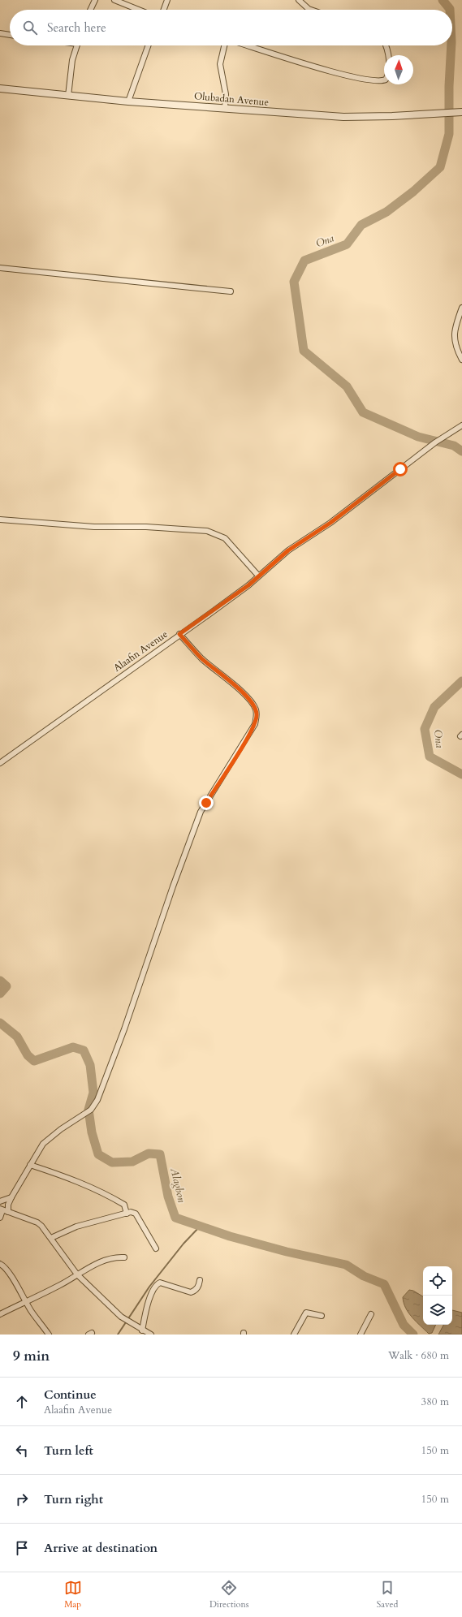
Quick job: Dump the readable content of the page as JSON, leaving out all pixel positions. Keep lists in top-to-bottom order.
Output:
{
  "streets": {
    "street": ["Olubadan Avenue", "Alaafin Avenue"]
  },
  "water": ["Ona", "Alagbon"],
  "north": "top",
  "page": {
    "search": "Search here",
    "heading": ["9 min", "Walk · 680 m"],
    "list": [
      ["Continue", "Alaafin Avenue", "380 m"],
      ["Turn left", "150 m"],
      ["Turn right", "150 m"],
      "Arrive at destination"
    ],
    "nav": ["Map", "Directions", "Saved"]
  }
}
